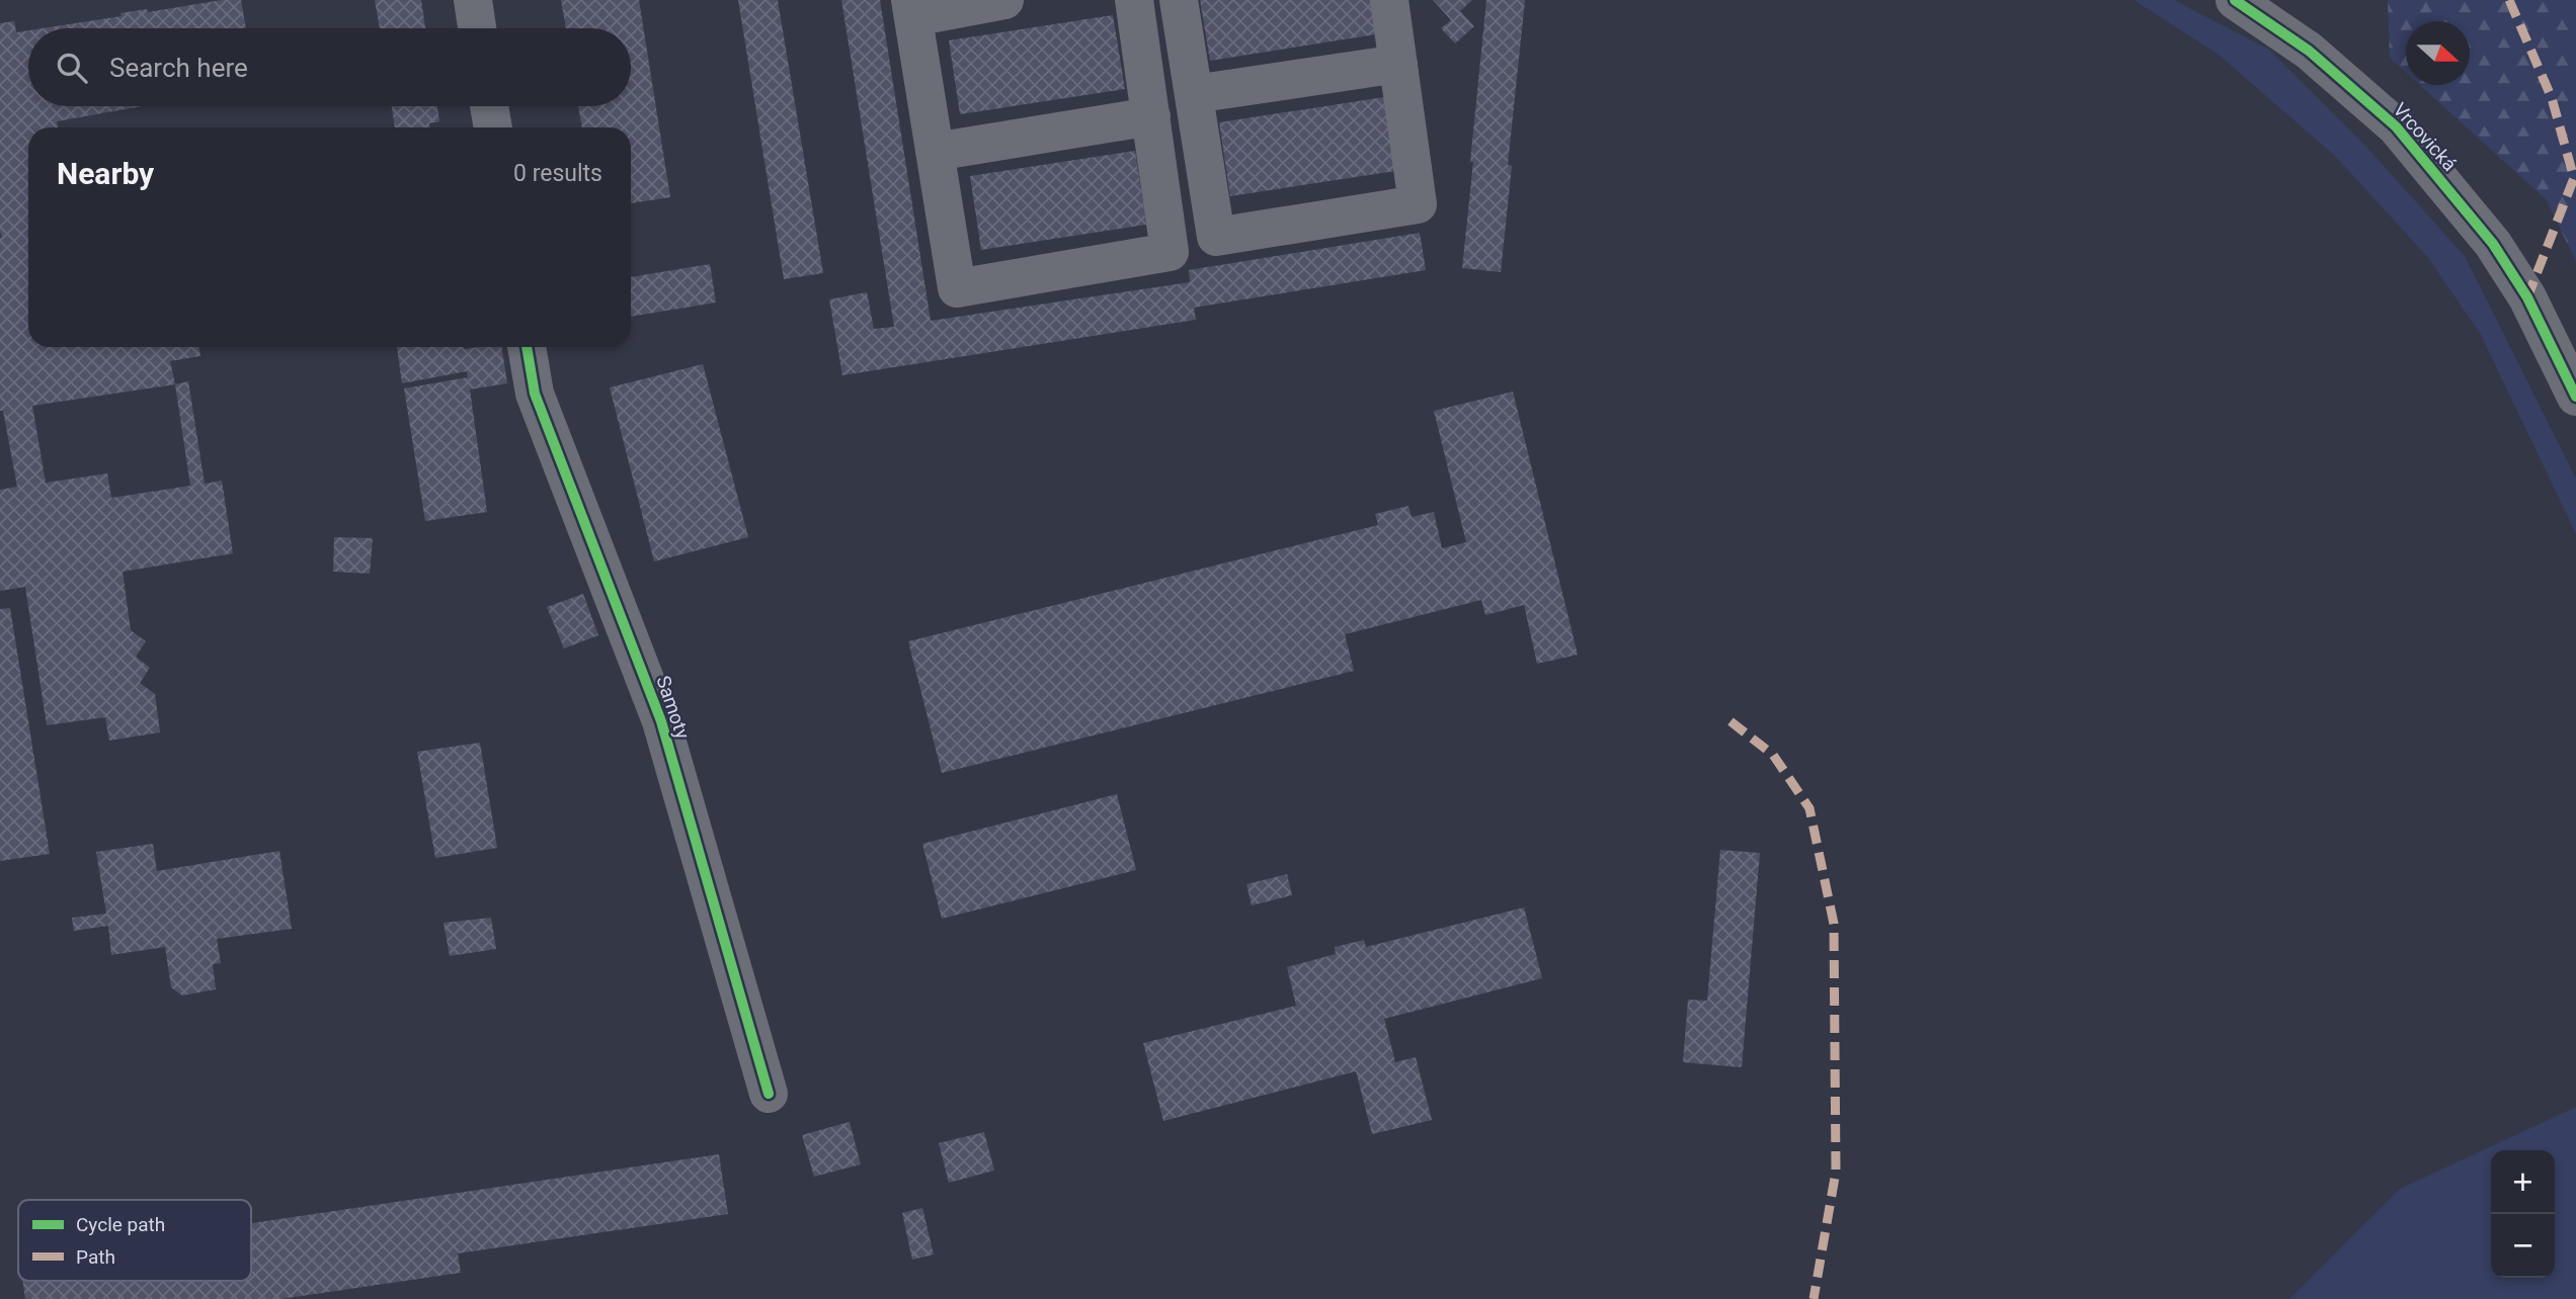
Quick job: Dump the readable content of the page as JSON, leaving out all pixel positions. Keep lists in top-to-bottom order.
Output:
{
  "streets": {
    "street": ["Vrcovická", "Samoty"]
  },
  "legend": ["Cycle path", "Path"],
  "north": "right",
  "page": {
    "search": "Search here",
    "heading": ["Nearby", "0 results"],
    "map_buttons": ["+", "−"]
  }
}
